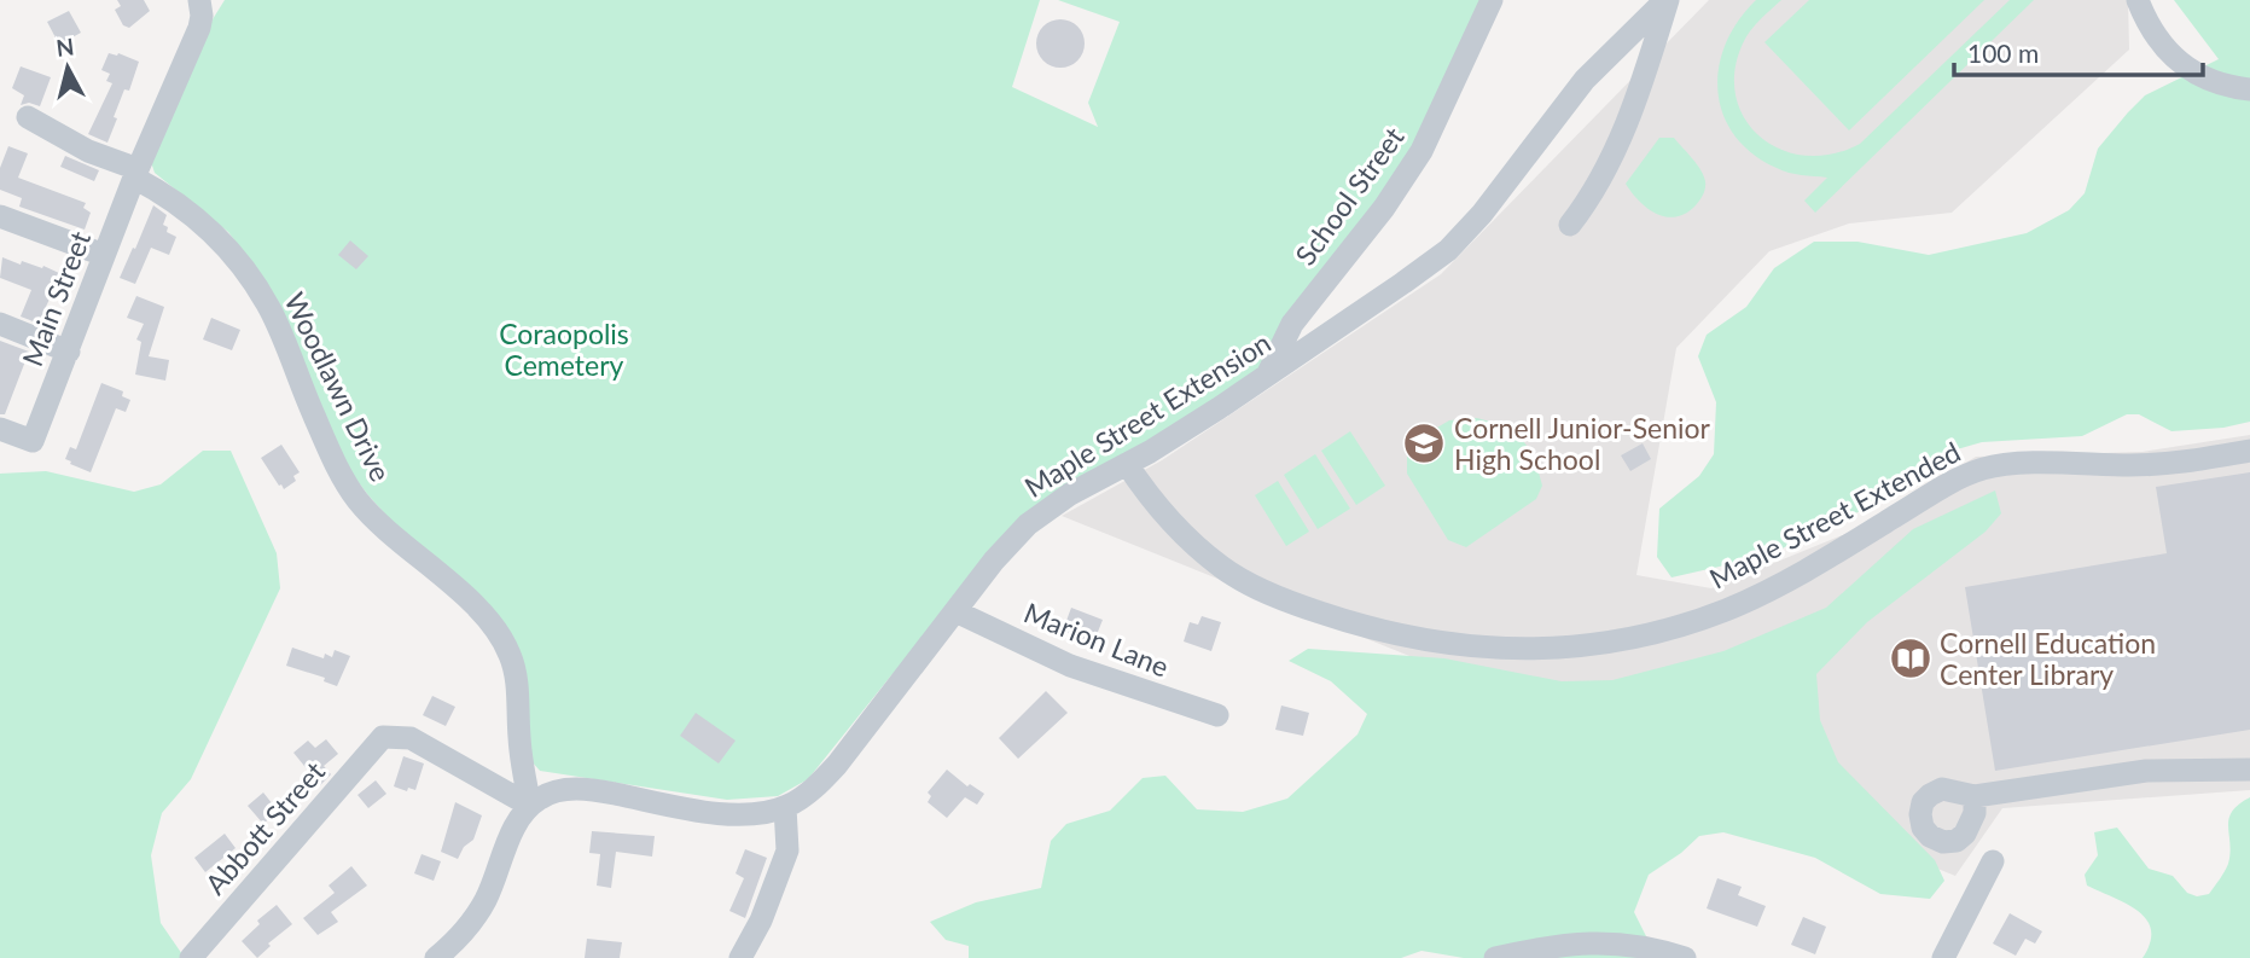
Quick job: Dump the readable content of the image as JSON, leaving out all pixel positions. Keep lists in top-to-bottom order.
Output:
{
  "streets": {
    "street": [
      "School Street",
      "Main Street",
      "Woodlawn Drive",
      "Maple Street Extension",
      "Maple Street Extended",
      "Marion Lane",
      "Abbott Street"
    ]
  },
  "crossings": [
    ["School Street", "Maple Street Extension"],
    ["Main Street", "Woodlawn Drive"],
    ["Woodlawn Drive", "Maple Street Extension"],
    ["Woodlawn Drive", "Abbott Street"],
    ["Maple Street Extension", "Maple Street Extended"],
    ["Maple Street Extension", "Marion Lane"],
    ["Maple Street Extension", "Abbott Street"]
  ],
  "parks": ["Coraopolis Cemetery"],
  "places": {
    "school or university": ["Cornell Junior-Senior High School"],
    "library": ["Cornell Education Center Library"]
  },
  "scale_bar": "100 m",
  "north": "top"
}
